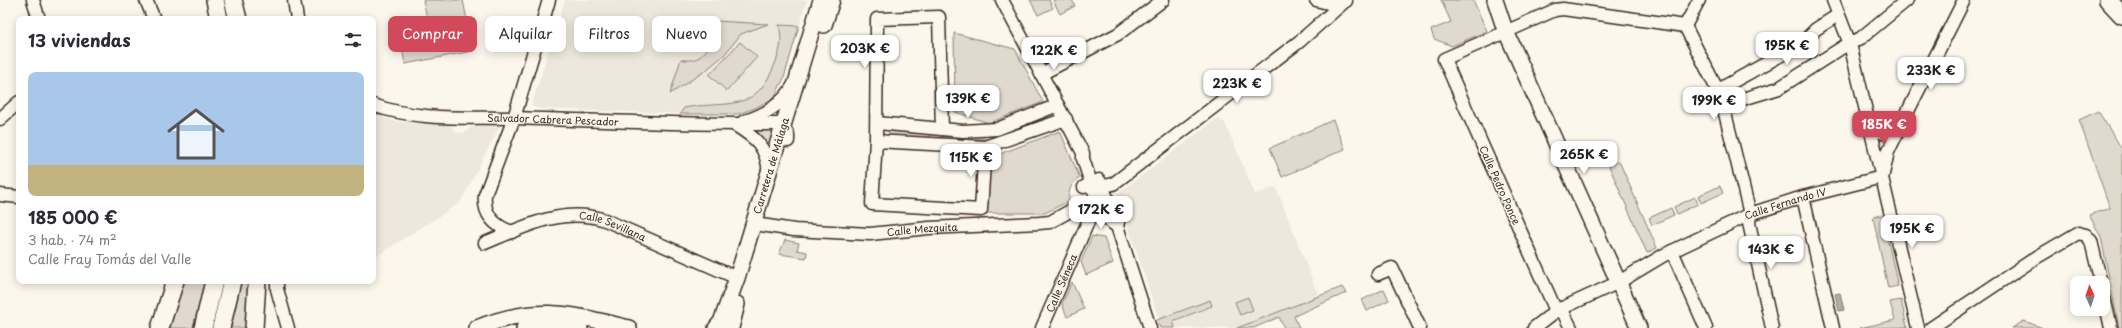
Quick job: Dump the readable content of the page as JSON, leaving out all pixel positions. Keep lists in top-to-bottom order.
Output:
{
  "streets": {
    "main road": ["Carretera de Málaga"],
    "street": [
      "Salvador Cabrera Pescador",
      "Calle Pedro Ponce",
      "Calle Fernando IV",
      "Calle Sevillana",
      "Calle Mezquita",
      "Calle Séneca"
    ]
  },
  "crossings": [
    ["Salvador Cabrera Pescador", "Carretera de Málaga"],
    ["Carretera de Málaga", "Calle Sevillana"],
    ["Carretera de Málaga", "Calle Mezquita"],
    ["Calle Pedro Ponce", "Calle Fernando IV"],
    ["Calle Mezquita", "Calle Séneca"]
  ],
  "north": "top",
  "page": {
    "chip": [
      "Comprar",
      "Alquilar",
      "Filtros",
      "Nuevo"
    ],
    "heading": "13 viviendas",
    "price": [
      "195K €",
      "203K €",
      "122K €",
      "233K €",
      "223K €",
      "139K €",
      "199K €",
      "185K €",
      "265K €",
      "115K €",
      "172K €",
      "195K €",
      "143K €"
    ],
    "list": [
      {
        "name": "185 000 €",
        "note": "3 hab. · 74 m² · Calle Fray Tomás del Valle"
      }
    ]
  }
}
